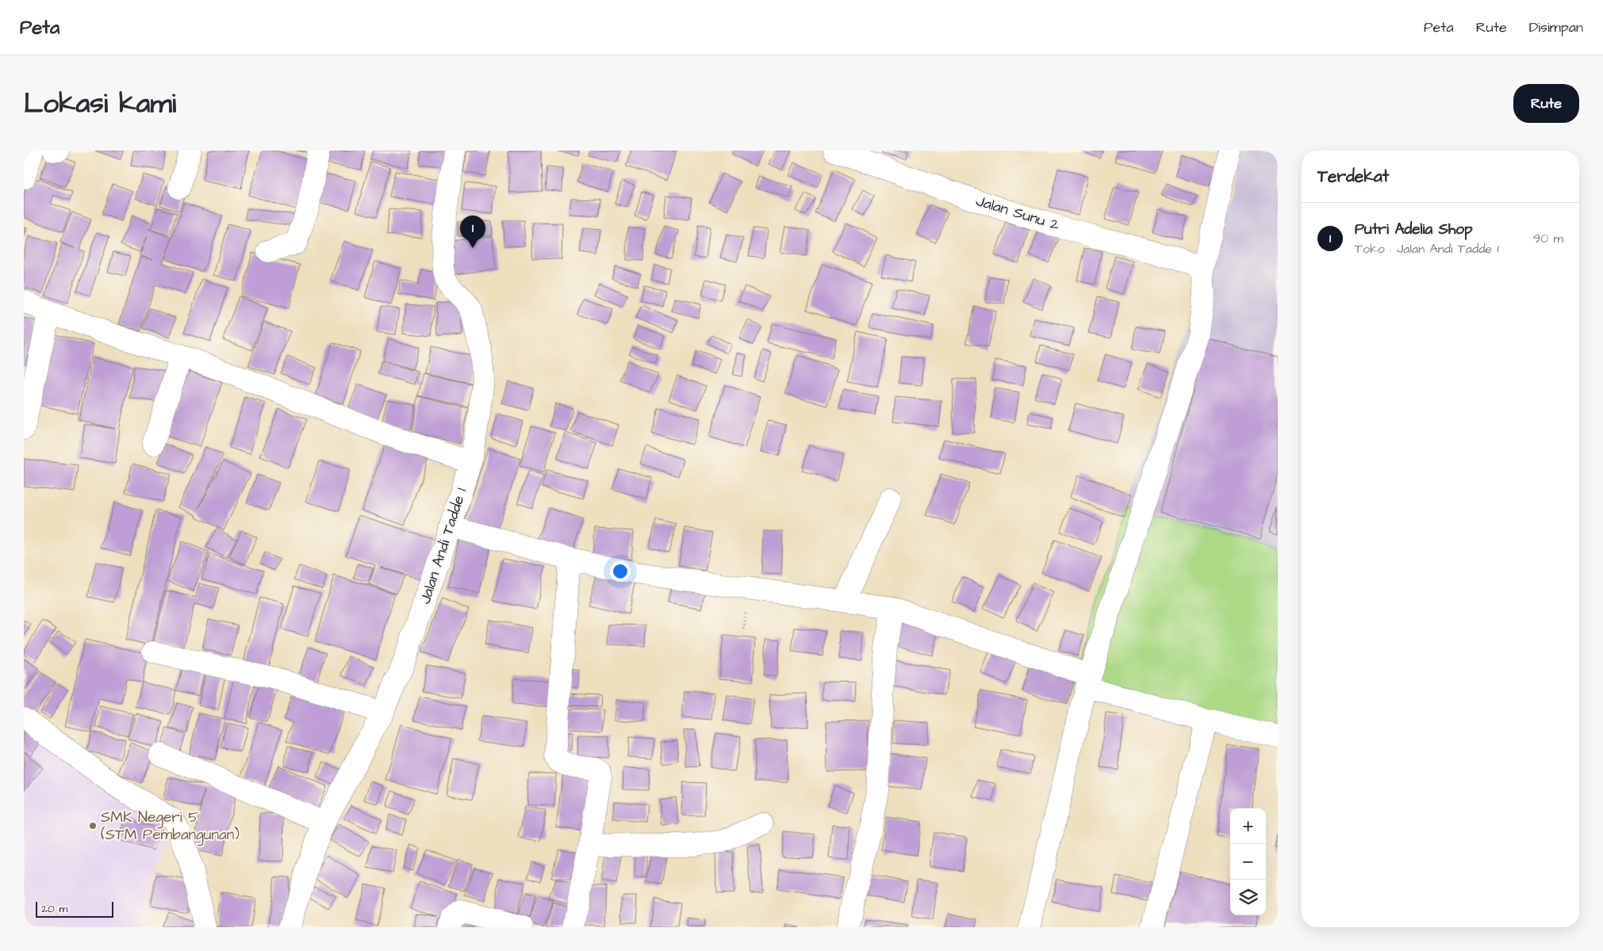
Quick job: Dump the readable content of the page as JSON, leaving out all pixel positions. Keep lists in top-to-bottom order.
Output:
{
  "streets": {
    "street": ["Jalan Sunu 2", "Jalan Andi Tadde 1"]
  },
  "places": ["SMK Negeri 5 (STM Pembangunan)"],
  "scale_bar": "20 m",
  "page": {
    "header": "Peta",
    "nav": ["Peta", "Rute", "Disimpan"],
    "title": "Lokasi kami",
    "buttons": "Rute",
    "heading": "Terdekat",
    "list": [
      {
        "mark": "1",
        "name": "Putri Adelia Shop",
        "note": "Toko · Jalan Andi Tadde 1",
        "value": "90 m"
      }
    ],
    "pins": "1",
    "map_buttons": ["+", "−"],
    "scale": "20 m"
  }
}
